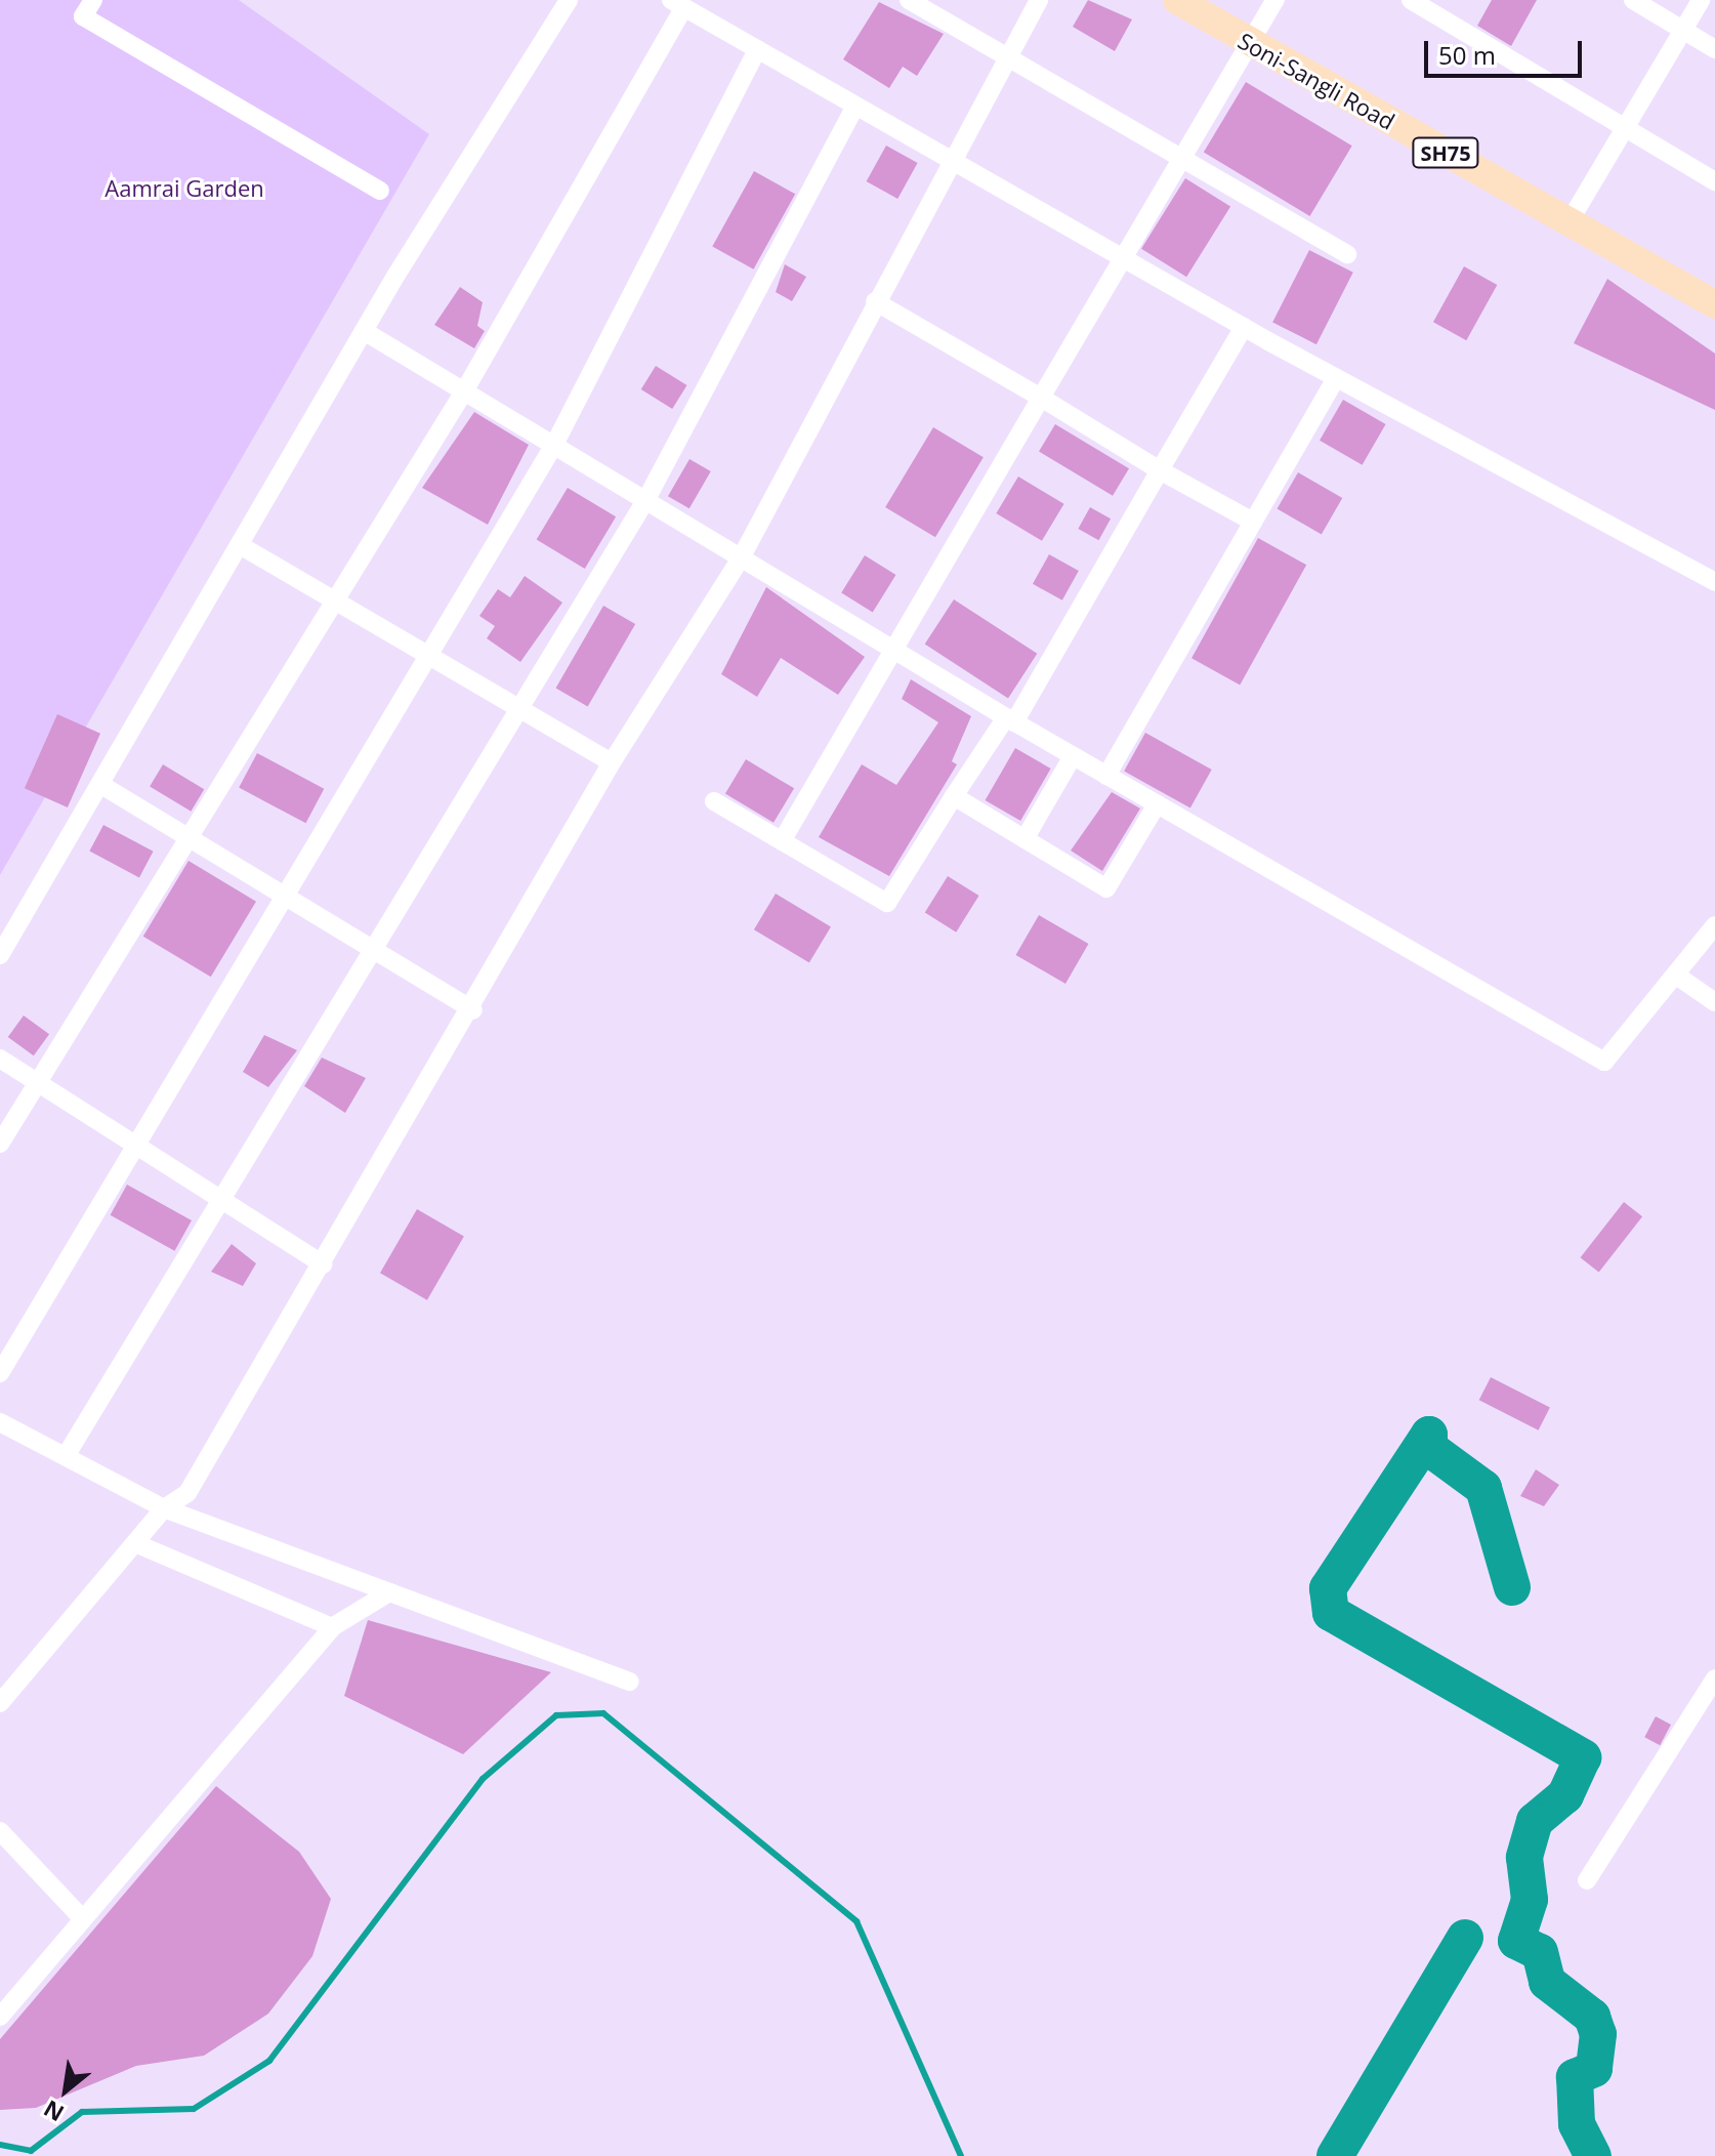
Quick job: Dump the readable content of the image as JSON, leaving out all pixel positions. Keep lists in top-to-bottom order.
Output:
{
  "streets": {
    "main road": ["Soni-Sangli Road", "SH75"]
  },
  "parks": ["Aamrai Garden"],
  "scale_bar": "50 m",
  "north": "bottom left"
}
